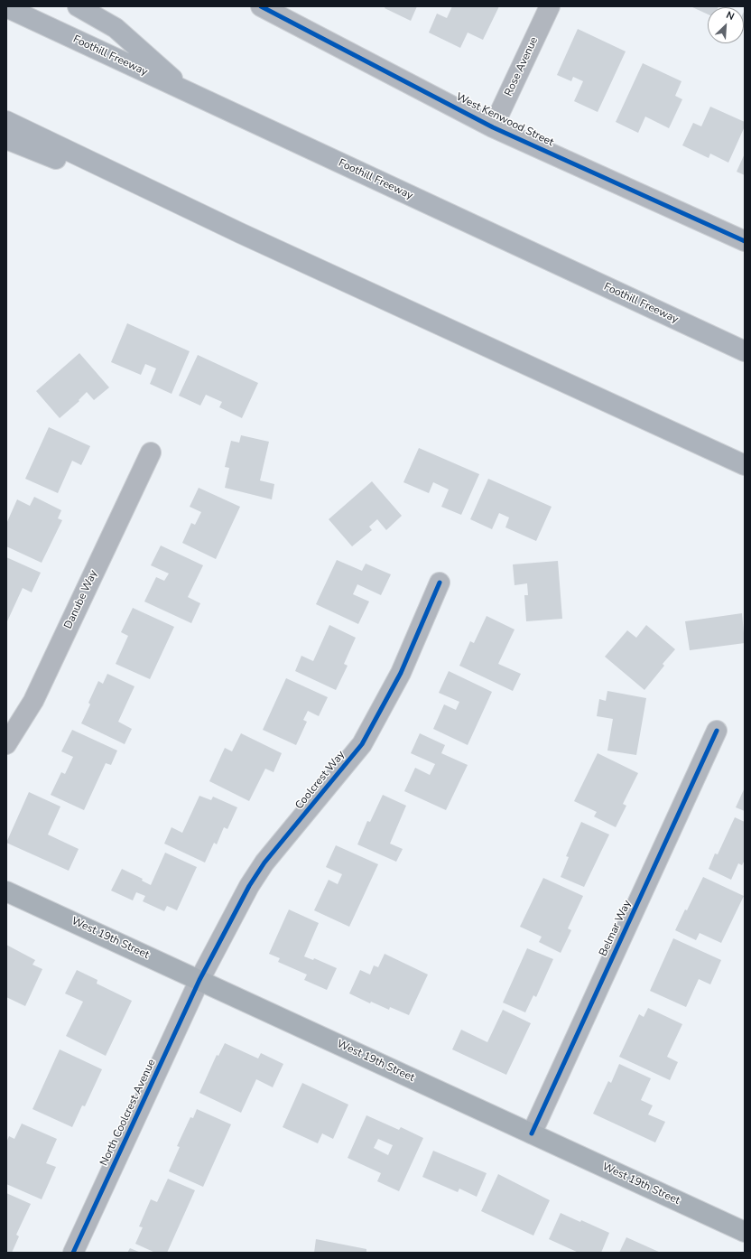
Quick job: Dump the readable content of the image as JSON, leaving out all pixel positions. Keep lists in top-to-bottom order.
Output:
{
  "streets": {
    "highway": ["Foothill Freeway"],
    "main road": ["West 19th Street"],
    "street": [
      "Rose Avenue",
      "West Kenwood Street",
      "Danube Way",
      "Coolcrest Way",
      "Belmar Way",
      "North Coolcrest Avenue"
    ]
  },
  "crossings": [
    ["Rose Avenue", "West Kenwood Street"],
    ["Coolcrest Way", "West 19th Street"],
    ["Coolcrest Way", "North Coolcrest Avenue"],
    ["Belmar Way", "West 19th Street"],
    ["West 19th Street", "North Coolcrest Avenue"]
  ],
  "north": "top right"
}
